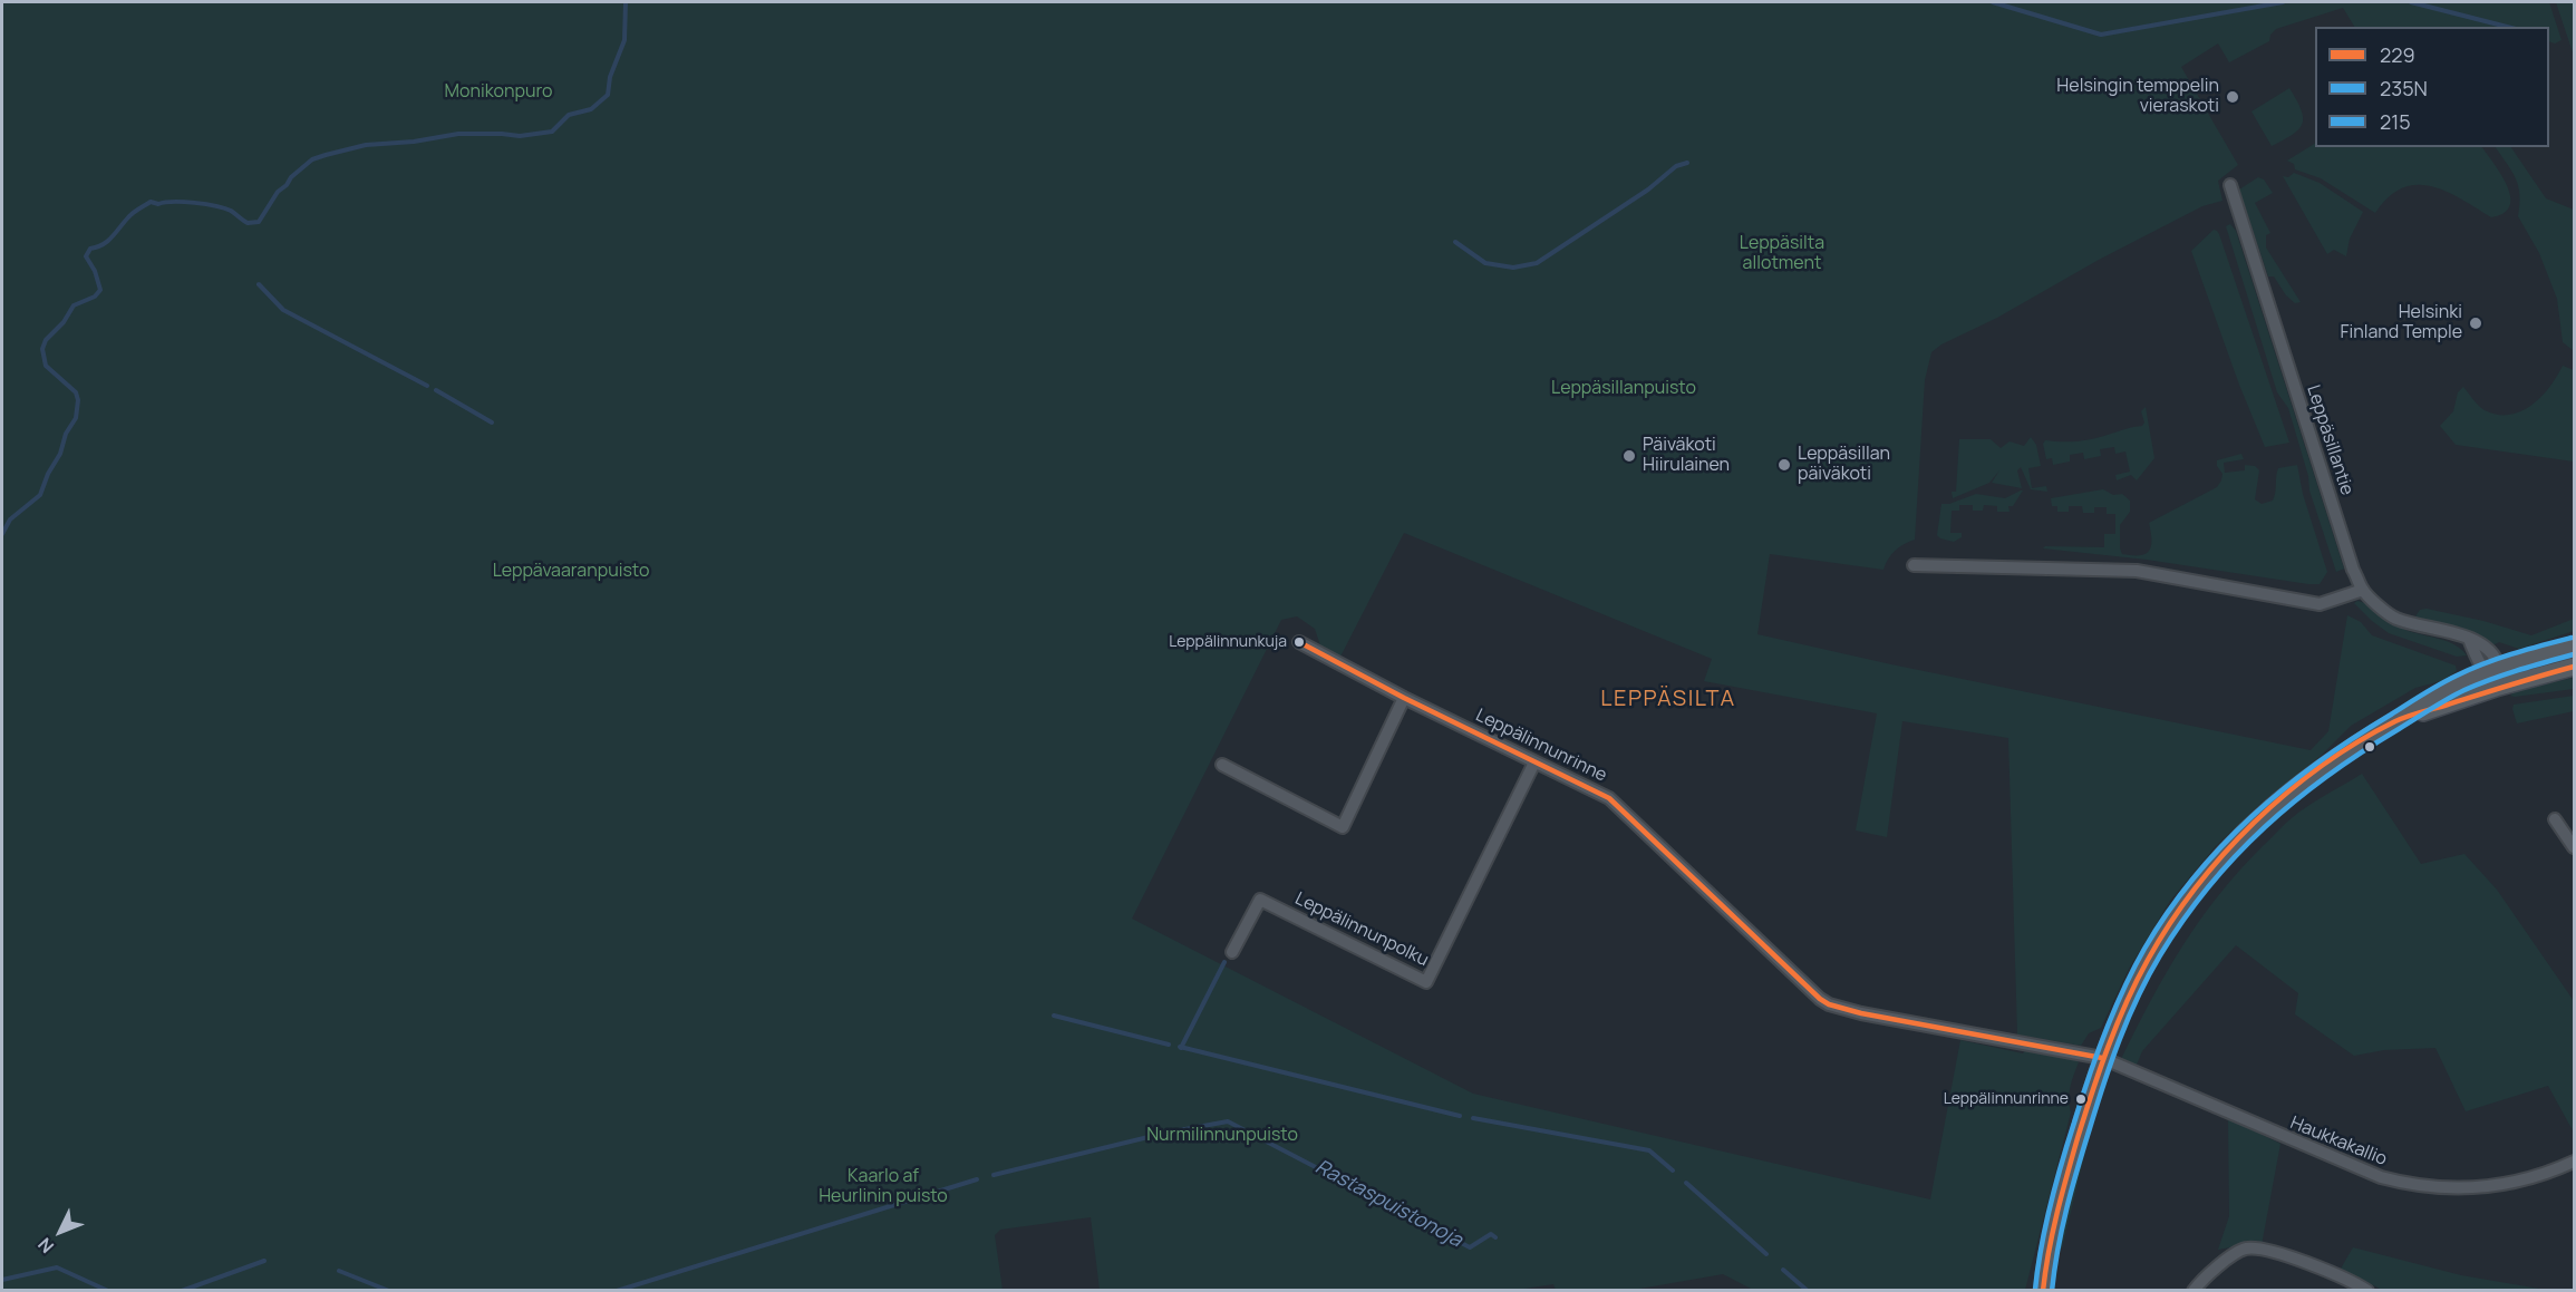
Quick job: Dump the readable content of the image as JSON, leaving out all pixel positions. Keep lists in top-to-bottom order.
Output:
{
  "streets": {
    "street": [
      "Leppäsillantie",
      "Leppälinnunrinne",
      "Leppälinnunpolku",
      "Haukkakallio"
    ]
  },
  "crossings": [
    ["Leppälinnunrinne", "Leppälinnunpolku"],
    ["Leppälinnunrinne", "Haukkakallio"]
  ],
  "districts": ["LEPPÄSILTA"],
  "water": ["Rastaspuistonoja"],
  "parks": [
    "Monikonpuro",
    "Leppäsilta allotment",
    "Leppäsillanpuisto",
    "Leppävaaranpuisto",
    "Nurmilinnunpuisto",
    "Kaarlo af Heurlinin puisto"
  ],
  "places": [
    "Helsingin temppelin vieraskoti",
    "Helsinki Finland Temple",
    "Päiväkoti Hiirulainen",
    "Leppäsillan päiväkoti",
    "Leppälinnunkuja",
    "Leppälinnunrinne"
  ],
  "lines": ["transit line 215", "transit line 229", "transit line 235N"],
  "legend": ["229", "235N", "215"],
  "north": "bottom left"
}
